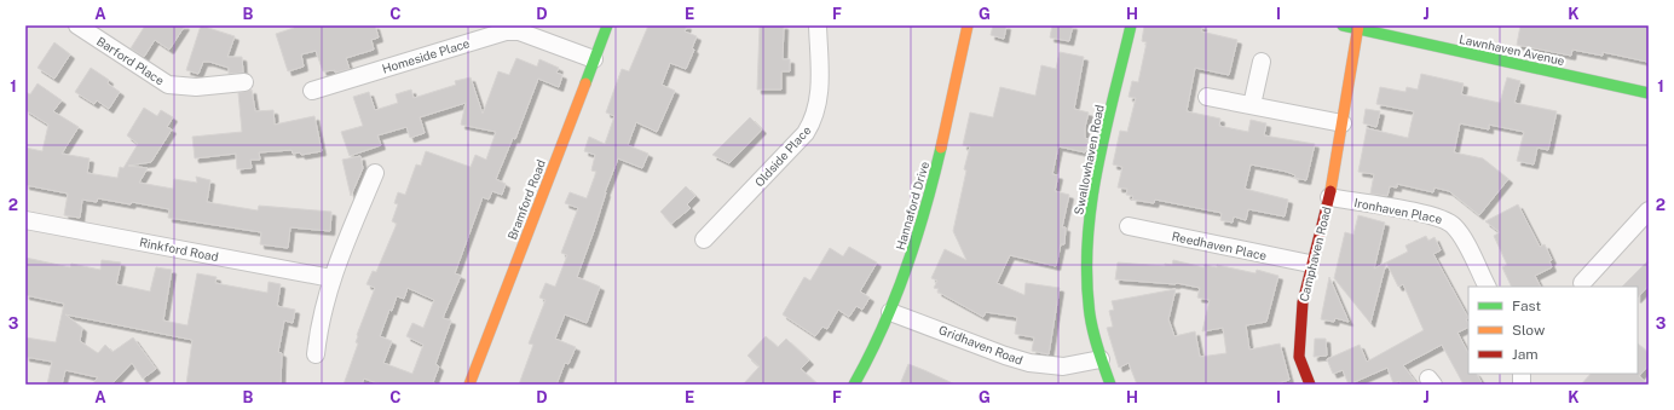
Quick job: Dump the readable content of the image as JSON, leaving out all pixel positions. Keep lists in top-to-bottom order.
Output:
{
  "streets": {
    "street": [
      "Lawnhaven Avenue",
      "Homeside Place",
      "Barford Place",
      "Oldside Place",
      "Swallowhaven Road",
      "Bramford Road",
      "Hannaford Drive",
      "Ironhaven Place",
      "Reedhaven Place",
      "Rinkford Road",
      "Camphaven Road",
      "Gridhaven Road"
    ]
  },
  "crossings": [
    ["Lawnhaven Avenue", "Camphaven Road"],
    ["Homeside Place", "Bramford Road"],
    ["Swallowhaven Road", "Gridhaven Road"],
    ["Hannaford Drive", "Gridhaven Road"],
    ["Ironhaven Place", "Camphaven Road"],
    ["Reedhaven Place", "Camphaven Road"]
  ],
  "legend": ["Fast", "Slow", "Jam"],
  "grid": {
    "columns": [
      "A",
      "B",
      "C",
      "D",
      "E",
      "F",
      "G",
      "H",
      "I",
      "J",
      "K"
    ],
    "rows": ["1", "2", "3"]
  }
}
